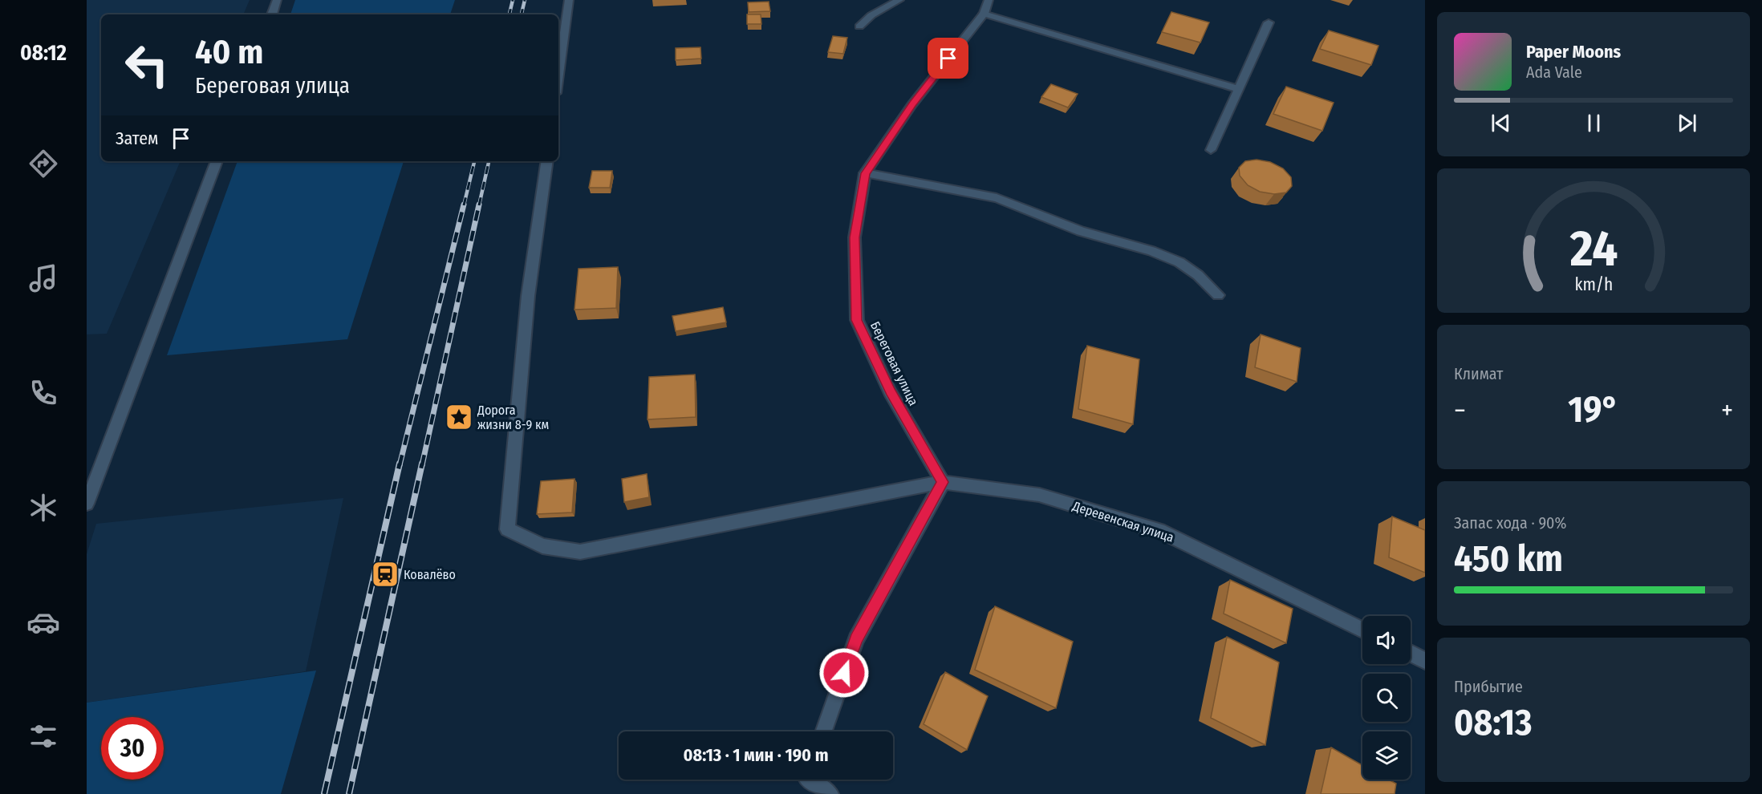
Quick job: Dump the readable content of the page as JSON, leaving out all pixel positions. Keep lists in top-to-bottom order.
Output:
{
  "streets": {
    "street": ["Береговая улица", "Деревенская улица"]
  },
  "crossings": [
    ["Береговая улица", "Деревенская улица"]
  ],
  "places": {
    "place": ["Дорога жизни 8-9 км"],
    "station": ["Ковалёво"]
  },
  "page": {
    "tabs": "08:12",
    "turn": ["40 m", "Береговая улица"],
    "song": ["Paper Moons", "Ada Vale"],
    "then": "Затем",
    "tile": [
      "Климат",
      ["Запас хода · 90%", "450 km"],
      ["Прибытие", "08:13"]
    ],
    "heat": ["−", "19°", "+"],
    "limit": "30",
    "trip": "08:13 · 1 мин · 190 m",
    "gauge": ["24", "km/h"]
  }
}
